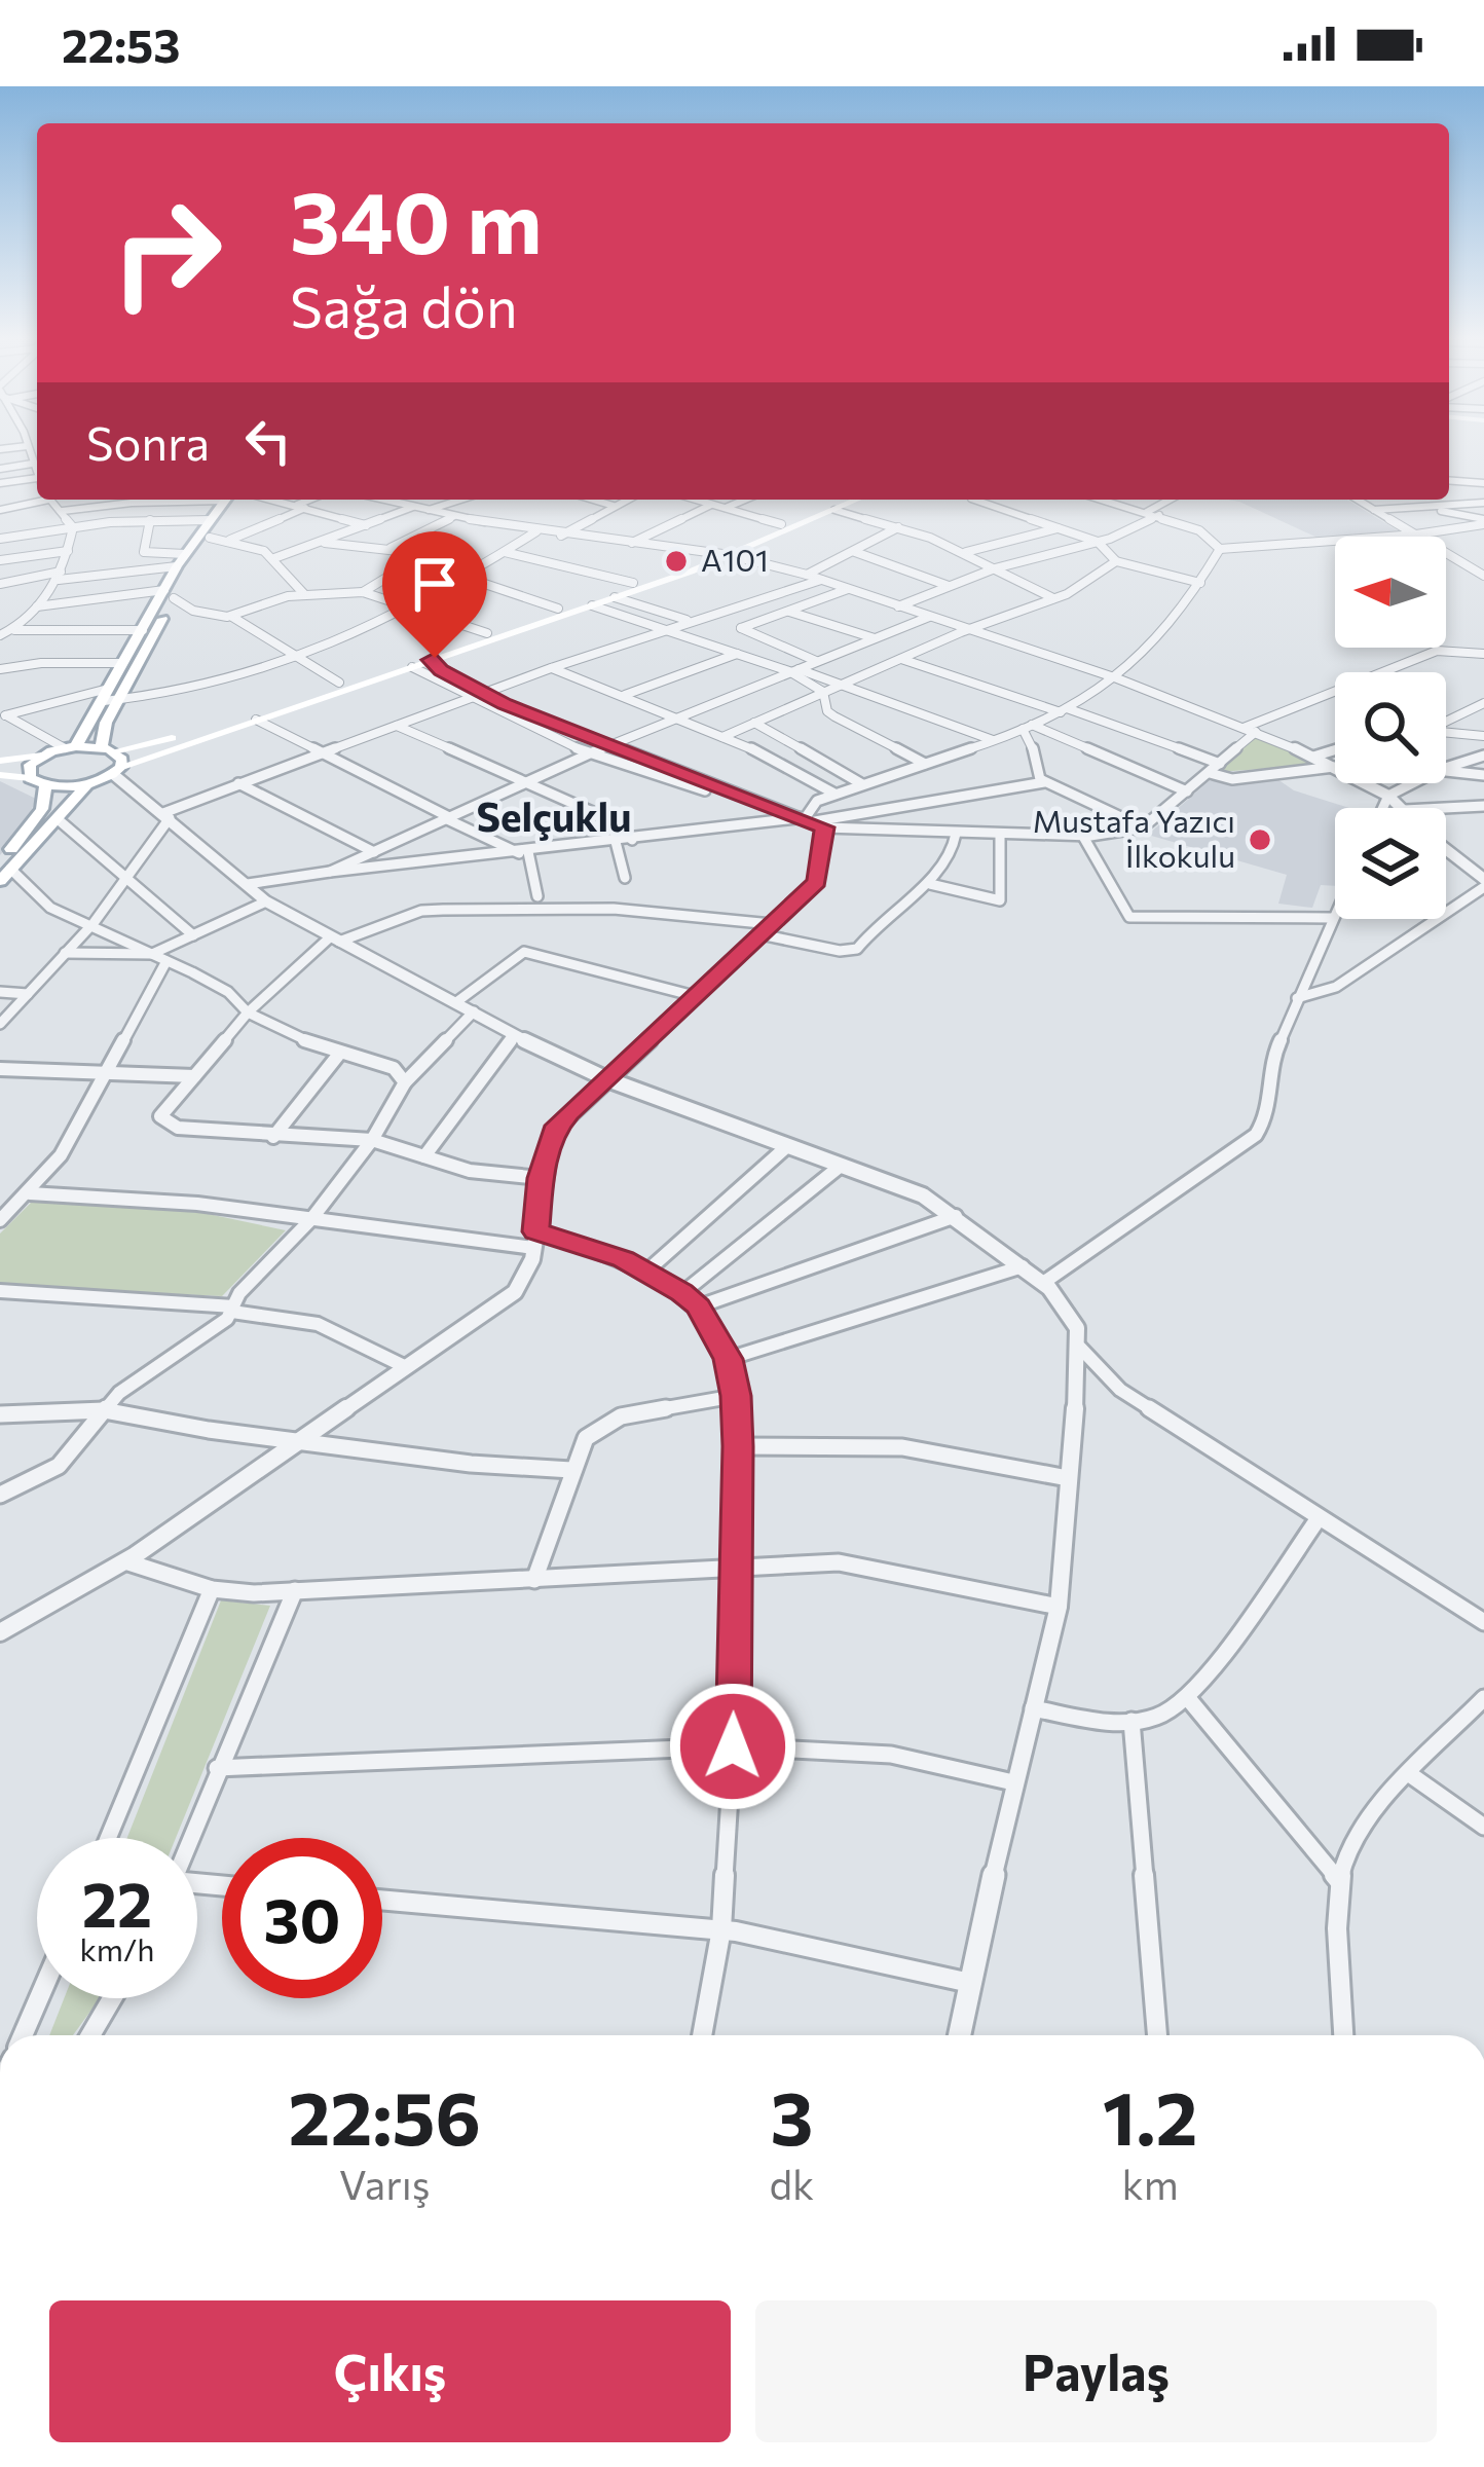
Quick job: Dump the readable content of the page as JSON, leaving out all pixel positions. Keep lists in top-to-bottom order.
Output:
{
  "districts": ["Selçuklu"],
  "places": ["A101", "Mustafa Yazıcı İlkokulu"],
  "north": "left",
  "page": {
    "status": "22:53",
    "turn": ["340 m", "Sağa dön"],
    "then": "Sonra",
    "speed": "22 km/h",
    "limit": "30",
    "eta": [
      "22:56",
      "Varış",
      "3",
      "dk",
      "1.2",
      "km"
    ],
    "buttons": ["Çıkış", "Paylaş"]
  }
}
